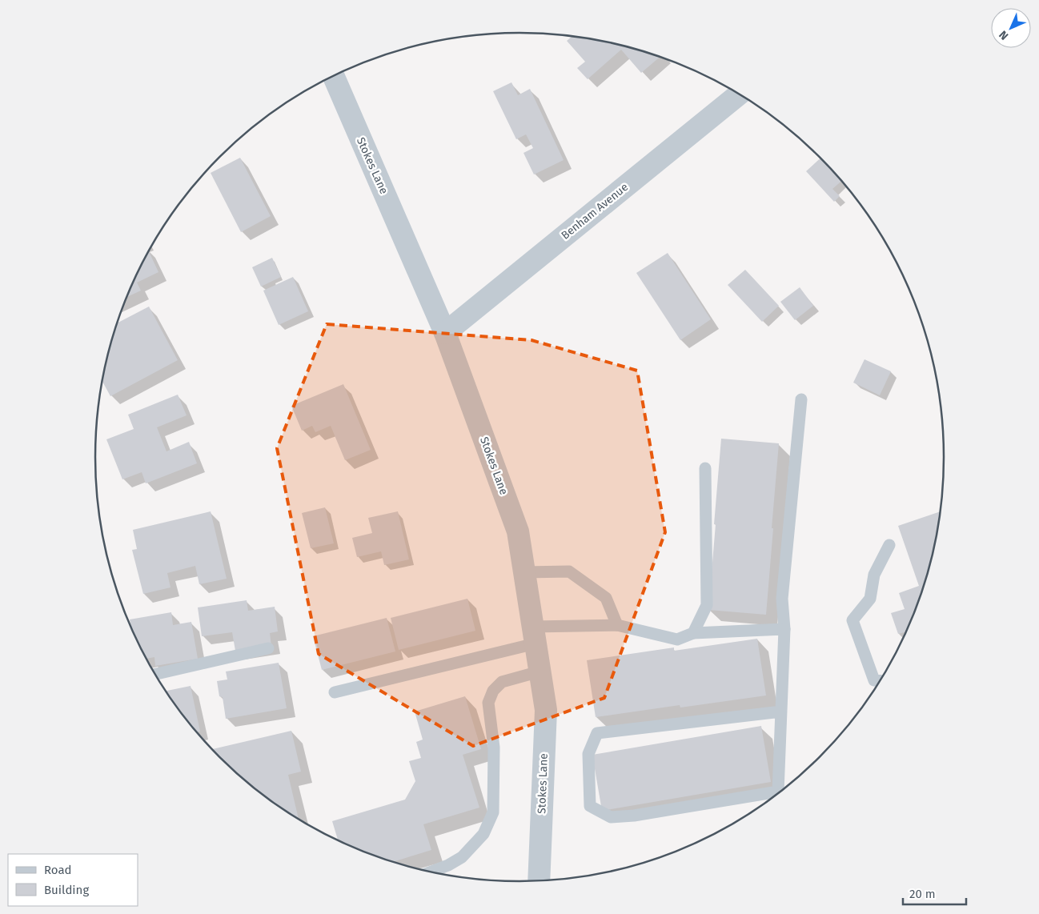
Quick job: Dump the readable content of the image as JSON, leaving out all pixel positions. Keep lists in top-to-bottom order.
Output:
{
  "streets": {
    "street": ["Stokes Lane", "Benham Avenue"]
  },
  "crossings": [
    ["Stokes Lane", "Benham Avenue"]
  ],
  "legend": ["Road", "Building"],
  "scale_bar": "20 m",
  "north": "bottom left"
}
